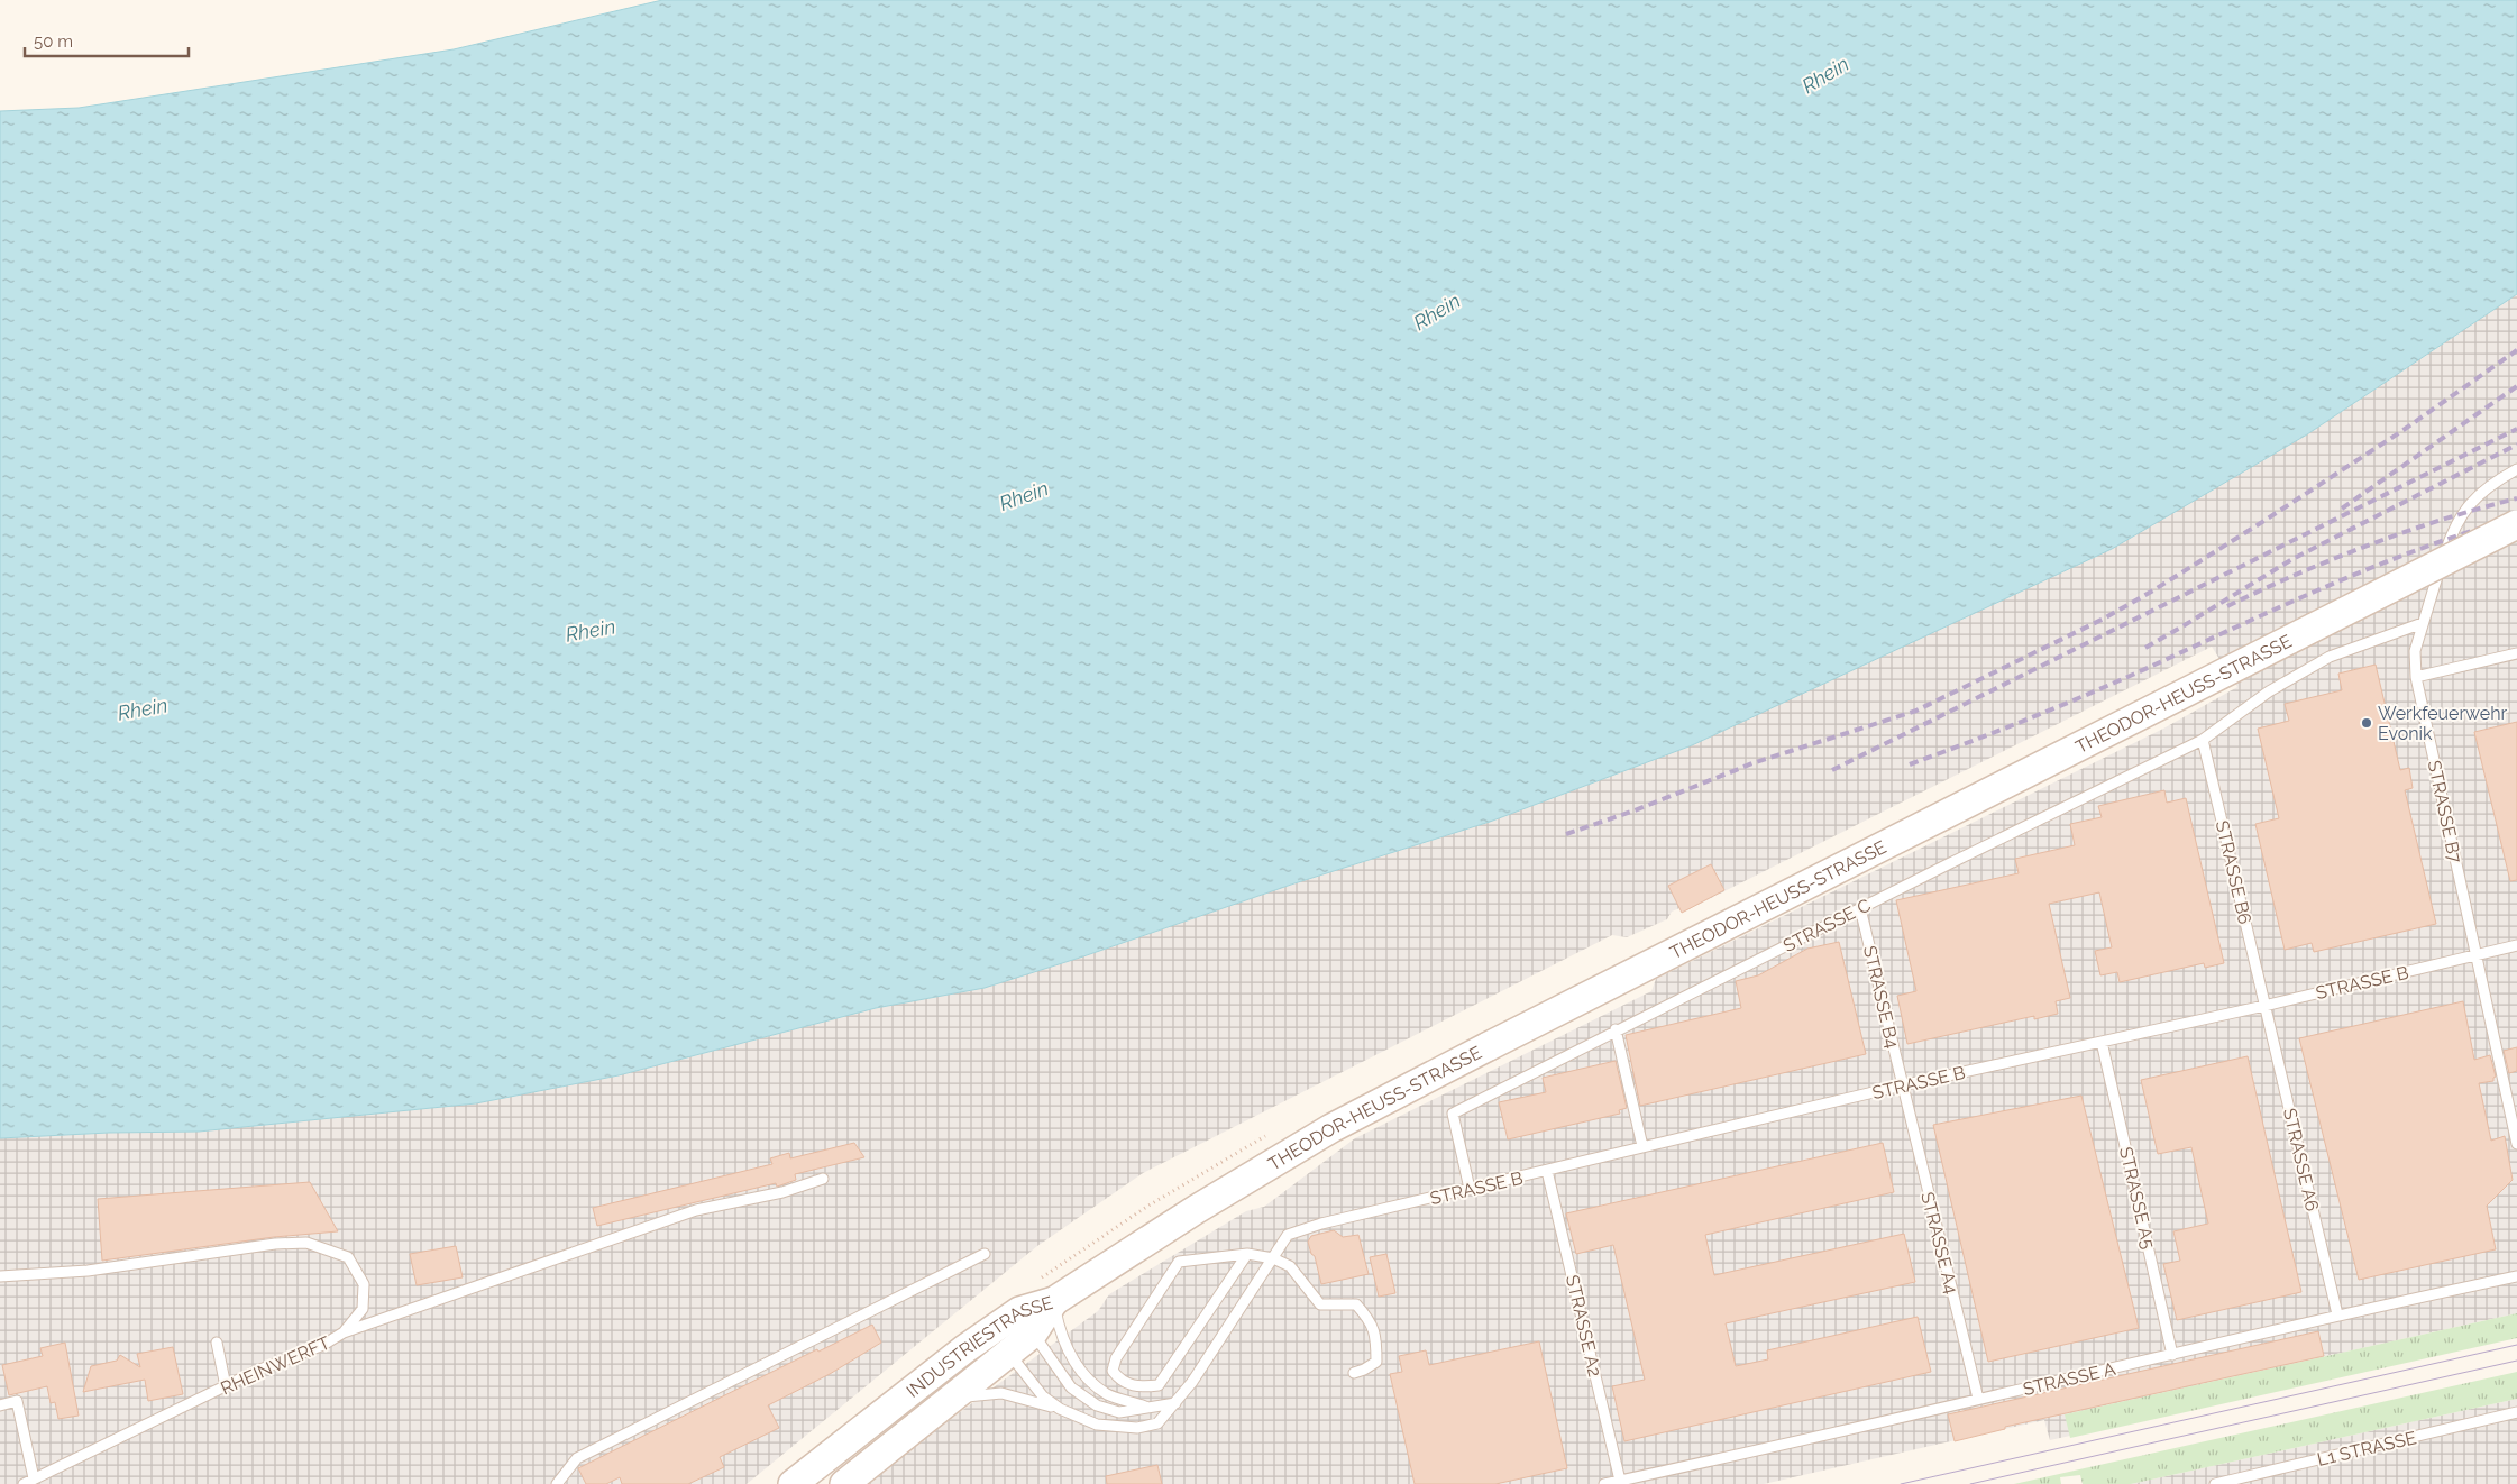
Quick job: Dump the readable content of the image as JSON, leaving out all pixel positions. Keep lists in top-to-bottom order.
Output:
{
  "streets": {
    "main road": ["THEODOR-HEUSS-STRASSE", "INDUSTRIESTRASSE"],
    "lane": [
      "STRASSE B7",
      "STRASSE B6",
      "STRASSE C",
      "STRASSE B",
      "STRASSE B4",
      "STRASSE A6",
      "STRASSE A5",
      "STRASSE A4",
      "STRASSE A2",
      "RHEINWERFT",
      "STRASSE A",
      "L1 STRASSE"
    ]
  },
  "crossings": [
    ["THEODOR-HEUSS-STRASSE", "INDUSTRIESTRASSE"],
    ["STRASSE B7", "STRASSE C"],
    ["STRASSE B7", "STRASSE B"],
    ["STRASSE B6", "STRASSE C"],
    ["STRASSE B6", "STRASSE B"],
    ["STRASSE B6", "STRASSE A6"],
    ["STRASSE C", "STRASSE B"],
    ["STRASSE C", "STRASSE B4"],
    ["STRASSE B", "STRASSE B4"],
    ["STRASSE B", "STRASSE A6"],
    ["STRASSE B", "STRASSE A5"],
    ["STRASSE B", "STRASSE A4"],
    ["STRASSE B", "STRASSE A2"],
    ["STRASSE B4", "STRASSE A4"],
    ["STRASSE A6", "STRASSE A"],
    ["STRASSE A5", "STRASSE A"],
    ["STRASSE A4", "STRASSE A"],
    ["STRASSE A2", "STRASSE A"]
  ],
  "water": ["Rhein"],
  "places": ["Werkfeuerwehr Evonik"],
  "scale_bar": "50 m"
}
